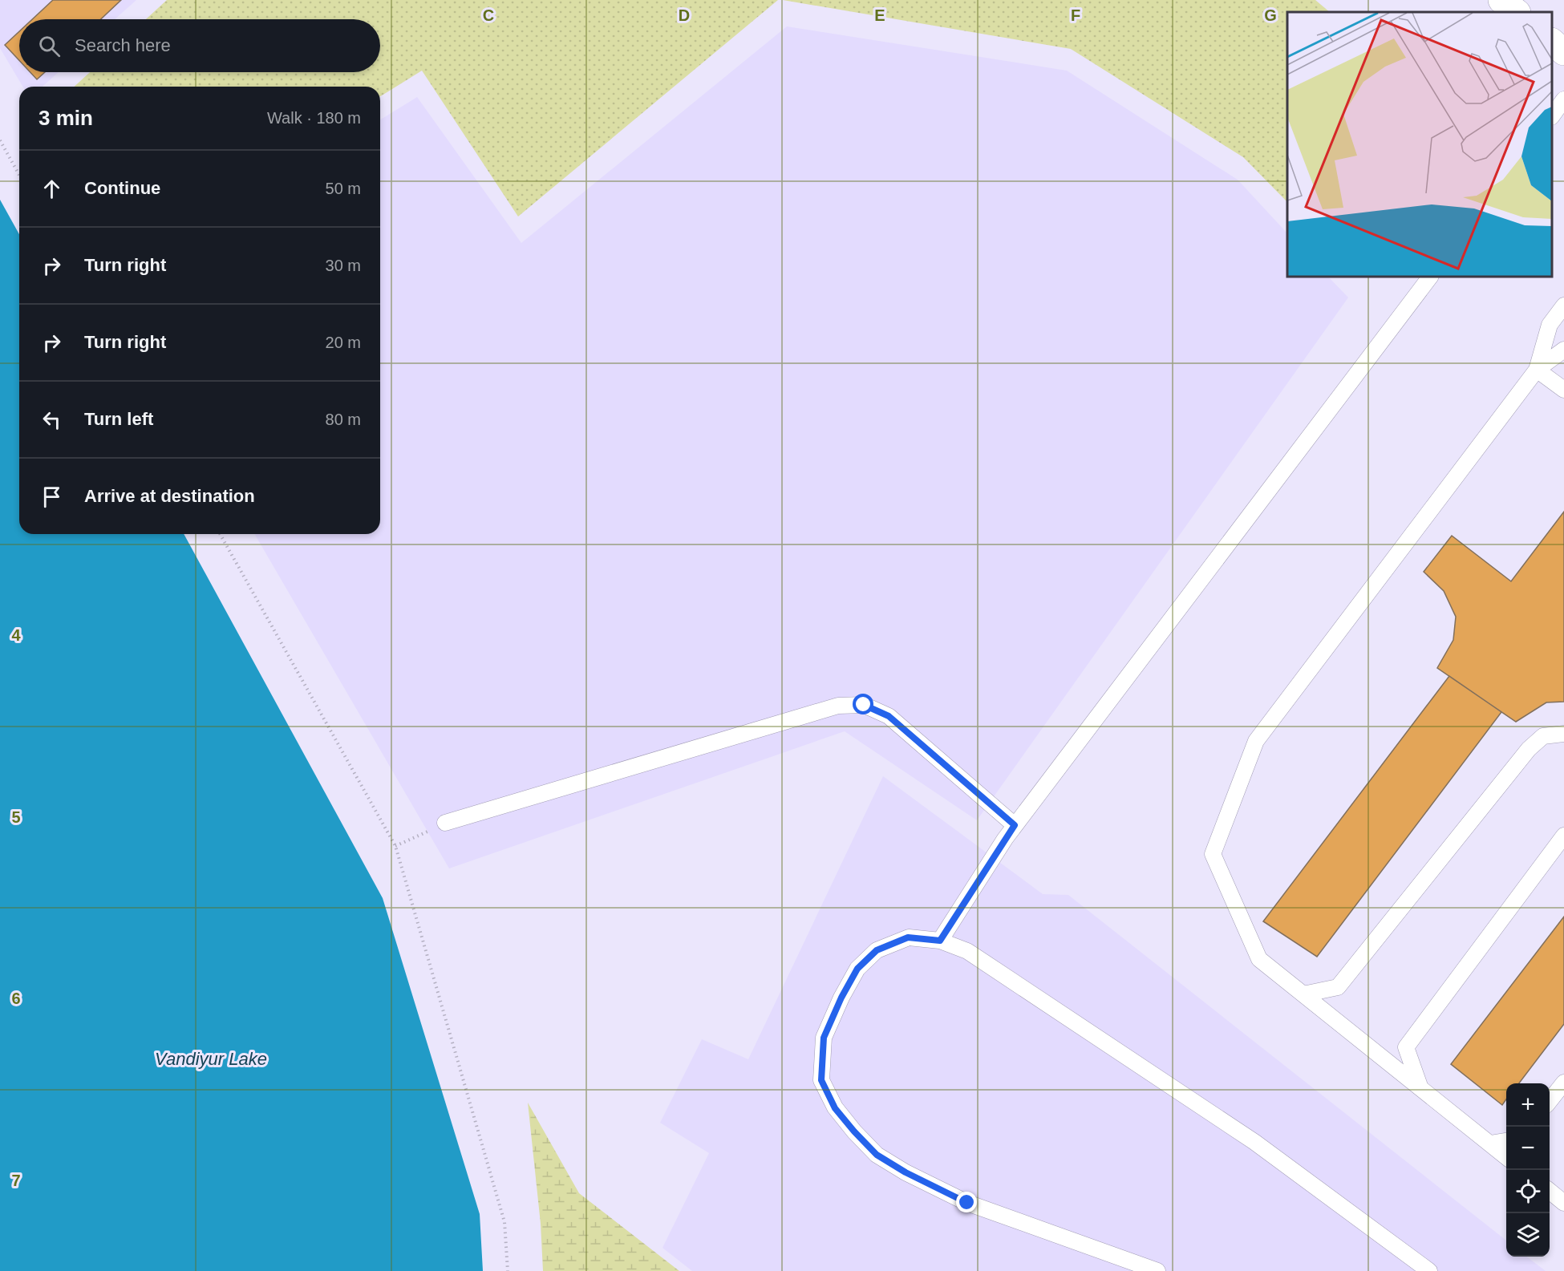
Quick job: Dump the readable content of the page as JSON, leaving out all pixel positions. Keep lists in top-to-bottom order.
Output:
{
  "water": ["Vandiyur Lake"],
  "page": {
    "search": "Search here",
    "heading": ["3 min", "Walk · 180 m"],
    "list": [
      ["Continue", "50 m"],
      ["Turn right", "30 m"],
      ["Turn right", "20 m"],
      ["Turn left", "80 m"],
      "Arrive at destination"
    ],
    "map_buttons": ["+", "−"]
  },
  "grid": {
    "columns": [
      "C",
      "D",
      "E",
      "F",
      "G"
    ],
    "rows": [
      "4",
      "5",
      "6",
      "7"
    ]
  }
}
